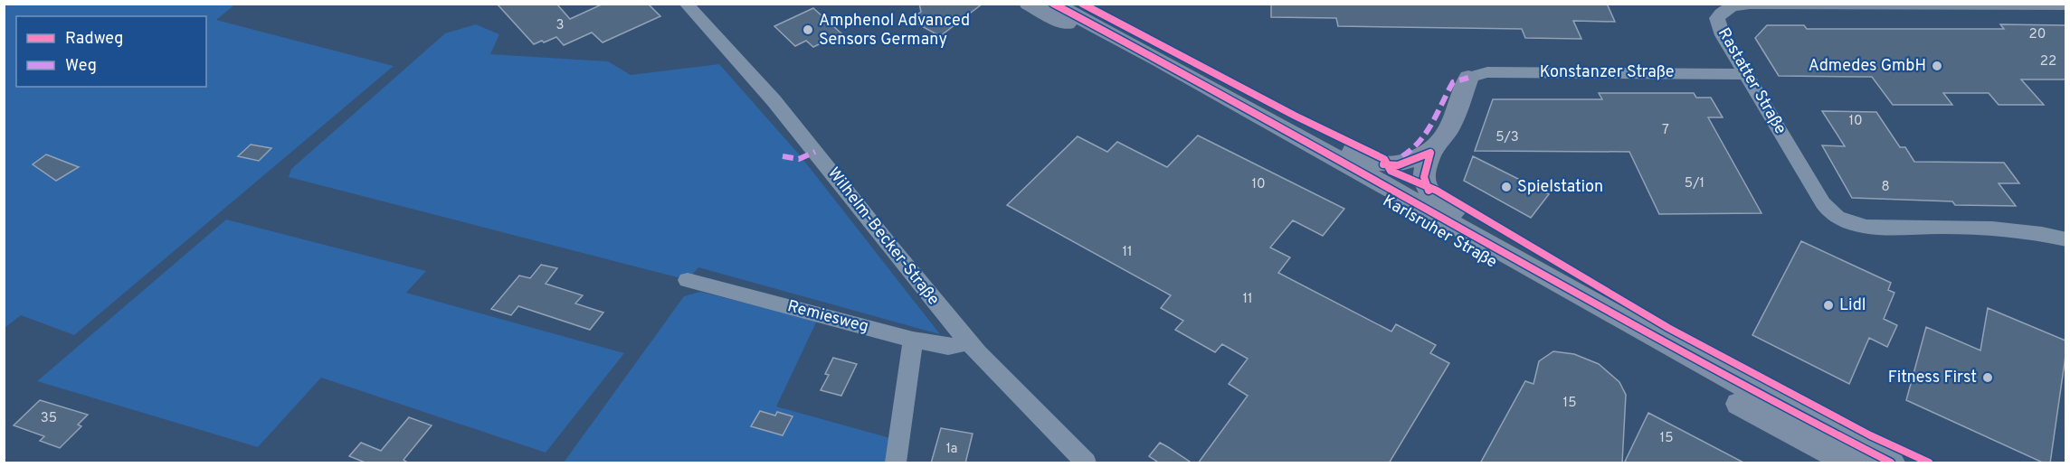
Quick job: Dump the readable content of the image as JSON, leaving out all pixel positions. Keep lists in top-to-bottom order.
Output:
{
  "streets": {
    "main road": ["Karlsruher Straße"],
    "street": [
      "Konstanzer Straße",
      "Rastatter Straße",
      "Wilhelm-Becker-Straße",
      "Remiesweg"
    ]
  },
  "crossings": [
    ["Konstanzer Straße", "Rastatter Straße"],
    ["Wilhelm-Becker-Straße", "Remiesweg"]
  ],
  "places": [
    "Amphenol Advanced Sensors Germany",
    "Admedes GmbH",
    "Spielstation",
    "Lidl",
    "Fitness First"
  ],
  "house_numbers": [
    "3",
    "20",
    "22",
    "10",
    "7",
    "5/3",
    "5/1",
    "10",
    "8",
    "11",
    "11",
    "15",
    "35",
    "15",
    "1a"
  ],
  "legend": ["Radweg", "Weg"]
}
